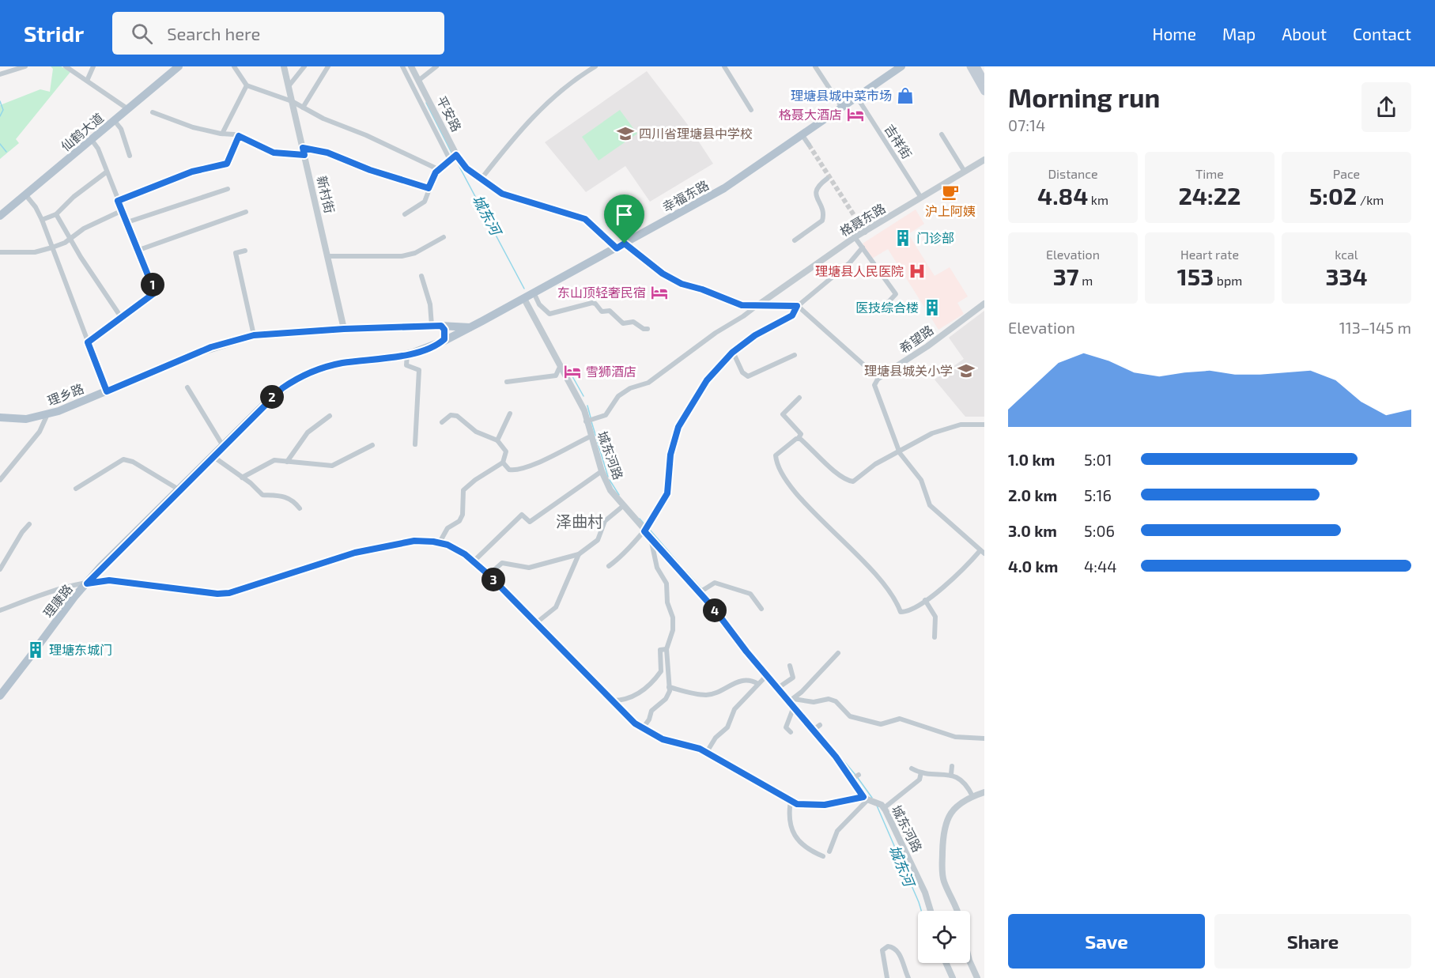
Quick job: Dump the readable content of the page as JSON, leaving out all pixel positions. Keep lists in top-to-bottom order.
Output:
{
  "streets": {
    "main road": [
      "仙鹤大道",
      "幸福东路",
      "理乡路",
      "理康路"
    ],
    "street": [
      "平安路",
      "吉祥街",
      "新村街",
      "格聂东路",
      "希望路",
      "城东河路"
    ]
  },
  "crossings": [
    ["平安路", "幸福东路"],
    ["平安路", "格聂东路"],
    ["吉祥街", "幸福东路"],
    ["吉祥街", "格聂东路"],
    ["新村街", "理乡路"],
    ["幸福东路", "理乡路"],
    ["幸福东路", "城东河路"],
    ["幸福东路", "理康路"]
  ],
  "districts": ["泽曲村"],
  "water": ["城东河"],
  "places": {
    "shop": ["理塘县城中菜市场"],
    "hotel": ["格聂大酒店", "东山顶轻奢民宿", "雪狮酒店"],
    "school or university": ["四川省理塘县中学校", "理塘县城关小学"],
    "cafe": ["沪上阿姨"],
    "building": ["门诊部", "医技综合楼", "理塘东城门"],
    "hospital": ["理塘县人民医院"]
  },
  "page": {
    "header": "Stridr",
    "search": "Search here",
    "nav": [
      "Home",
      "Map",
      "About",
      "Contact"
    ],
    "heading": ["Morning run", "07:14"],
    "stats": [
      ["Distance", "4.84 km"],
      ["Time", "24:22"],
      ["Pace", "5:02 /km"],
      ["Elevation", "37 m"],
      ["Heart rate", "153 bpm"],
      ["kcal", "334"]
    ],
    "pins": [
      "1",
      "2",
      "3",
      "4"
    ],
    "chart": ["Elevation", "113–145 m"],
    "list": [
      {
        "name": "1.0 km",
        "note": "5:01"
      },
      {
        "name": "2.0 km",
        "note": "5:16"
      },
      {
        "name": "3.0 km",
        "note": "5:06"
      },
      {
        "name": "4.0 km",
        "note": "4:44"
      }
    ],
    "buttons": ["Save", "Share"]
  }
}
